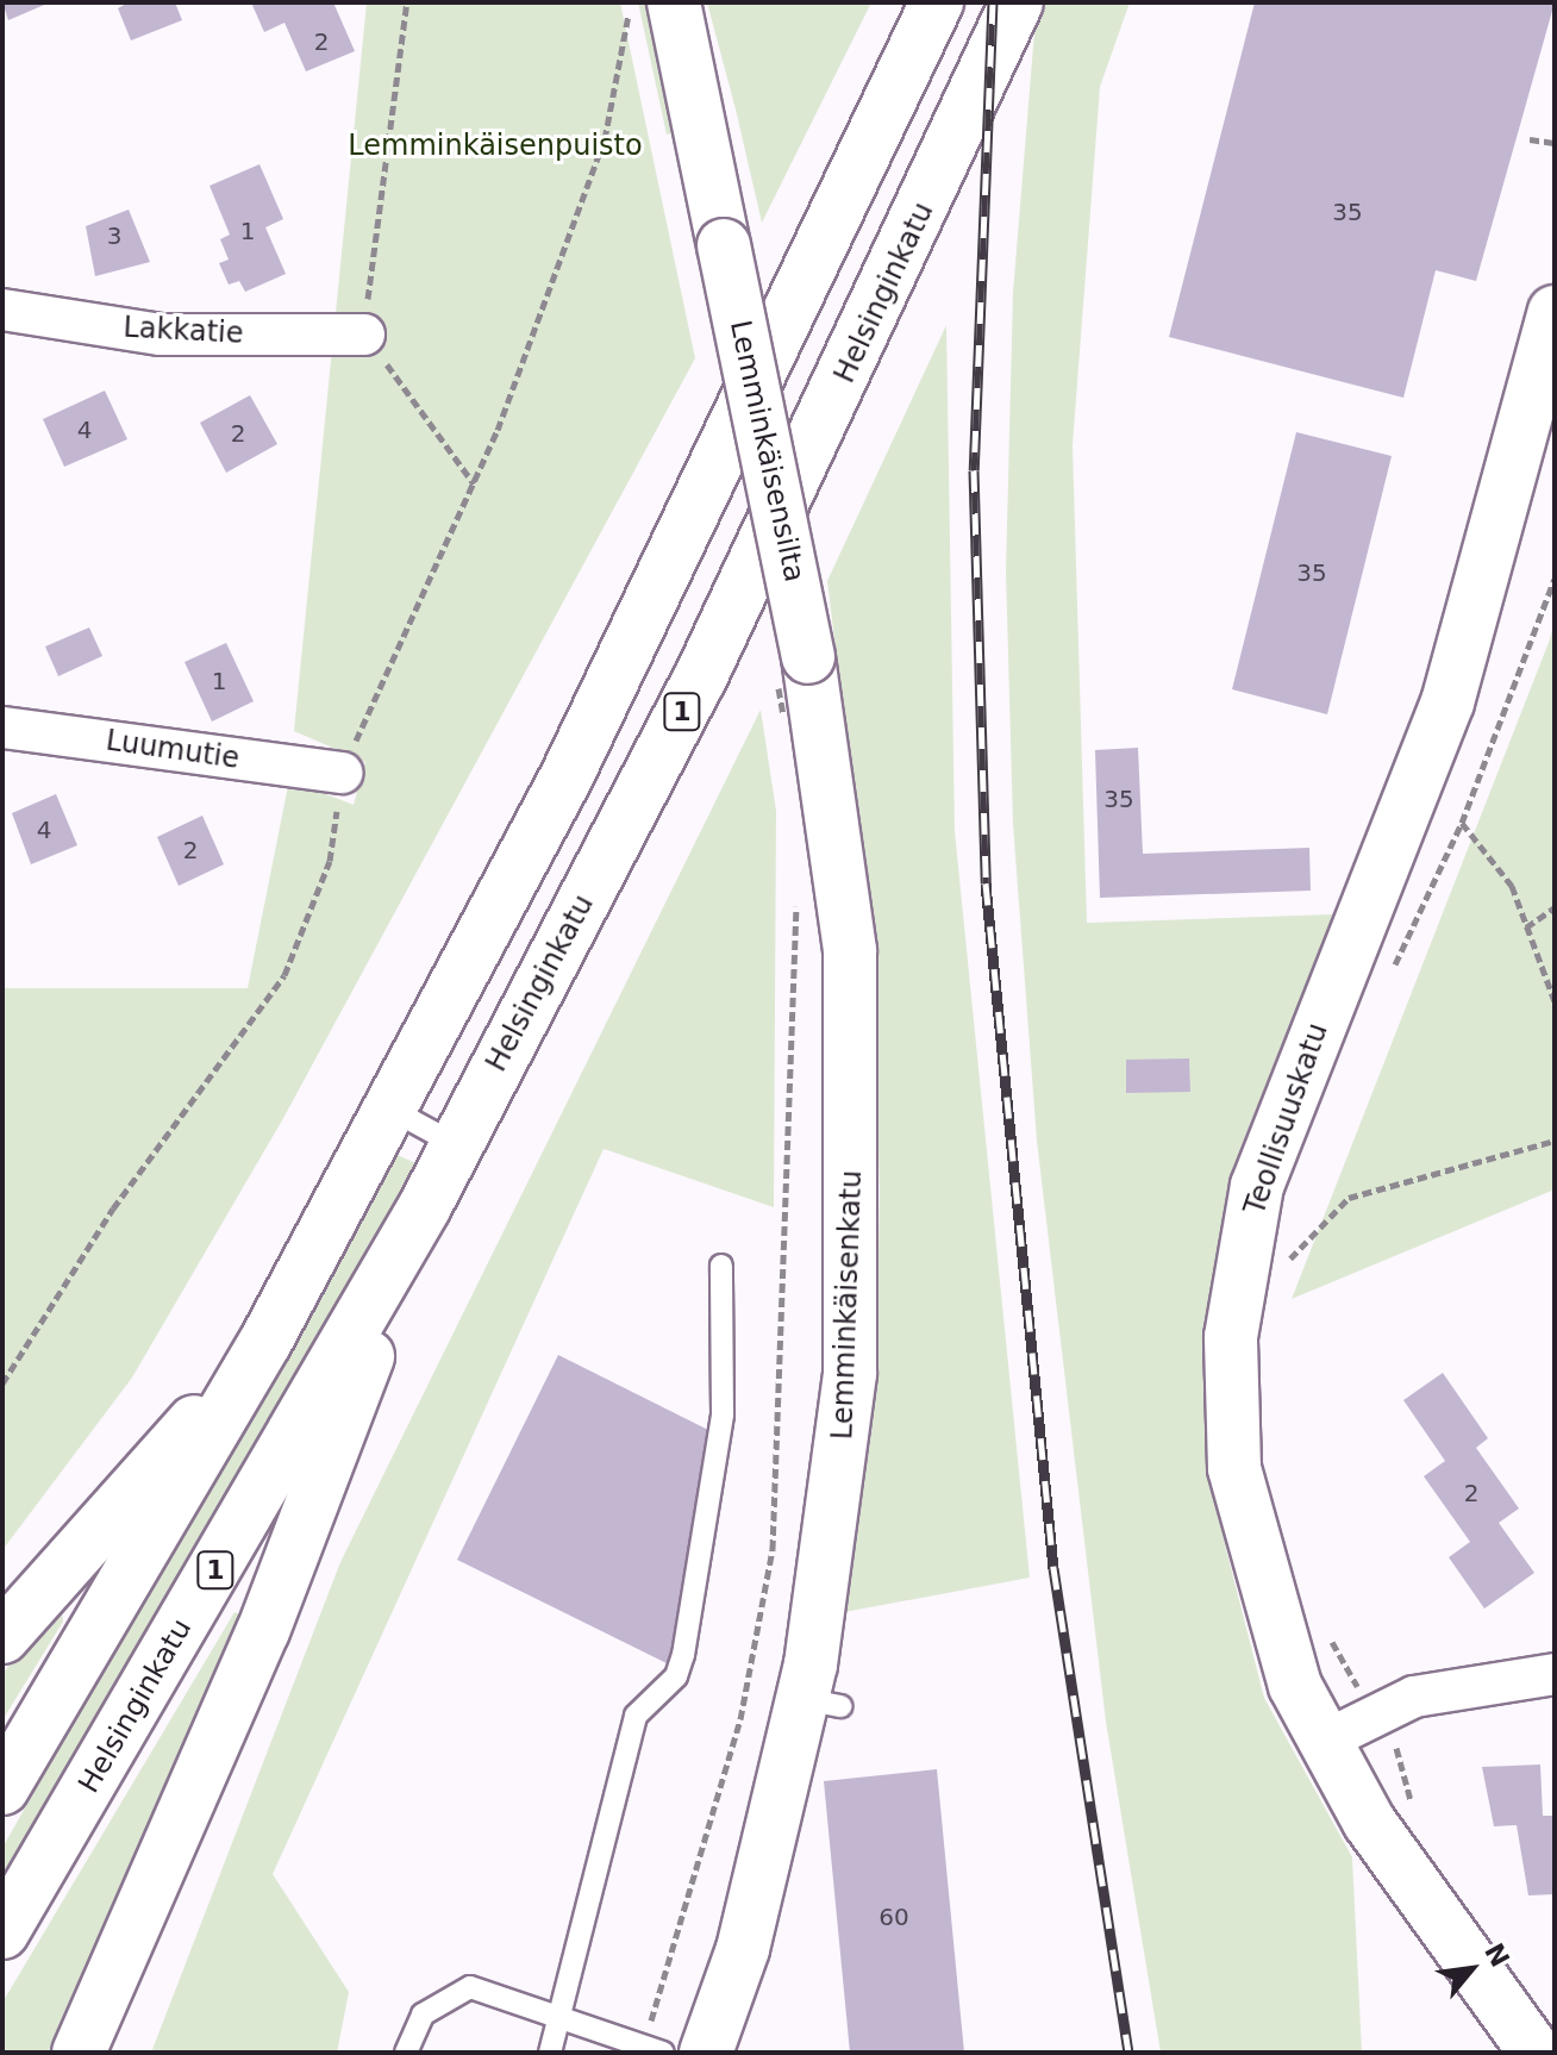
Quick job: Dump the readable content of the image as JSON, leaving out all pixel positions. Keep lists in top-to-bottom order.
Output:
{
  "streets": {
    "main road": [
      "Helsinginkatu",
      "Lemminkäisensilta",
      "1",
      "Teollisuuskatu",
      "Lemminkäisenkatu"
    ],
    "street": ["Lakkatie", "Luumutie"]
  },
  "crossings": [
    ["Lemminkäisensilta", "Lemminkäisenkatu"]
  ],
  "parks": ["Lemminkäisenpuisto"],
  "house_numbers": [
    "2",
    "35",
    "1",
    "3",
    "4",
    "2",
    "35",
    "1",
    "35",
    "4",
    "2",
    "2",
    "60"
  ],
  "north": "top right"
}
